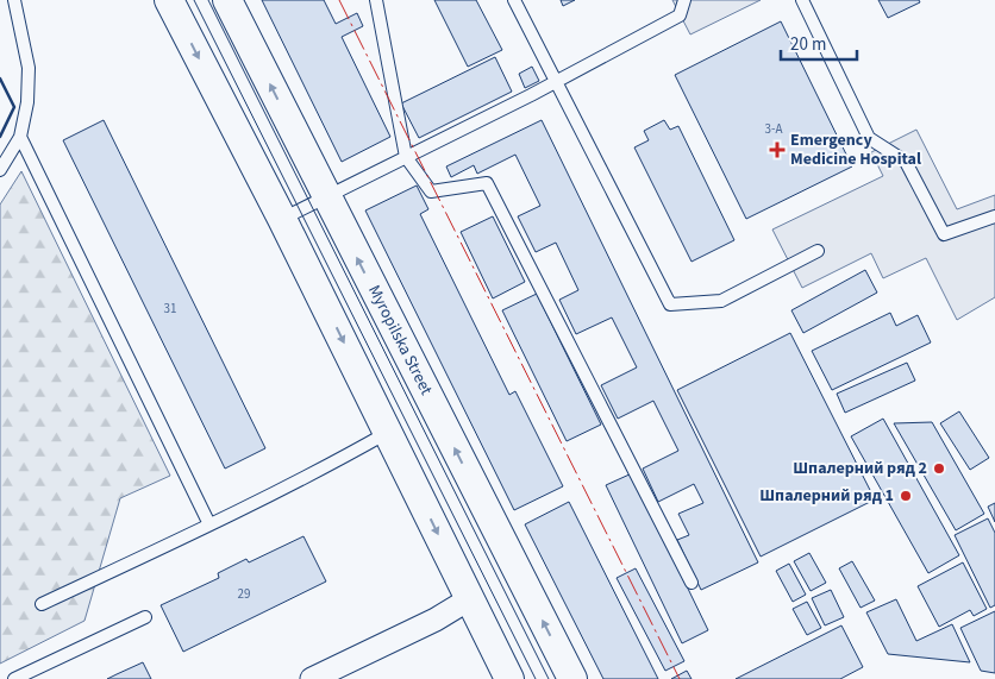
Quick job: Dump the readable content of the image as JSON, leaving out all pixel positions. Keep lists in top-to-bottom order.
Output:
{
  "streets": {
    "street": ["Myropilska Street"]
  },
  "places": {
    "health": ["Emergency Medicine Hospital"],
    "other": ["Шпалерний ряд 2", "Шпалерний ряд 1"]
  },
  "house_numbers": ["3-А", "31", "29"],
  "scale_bar": "20 m"
}
